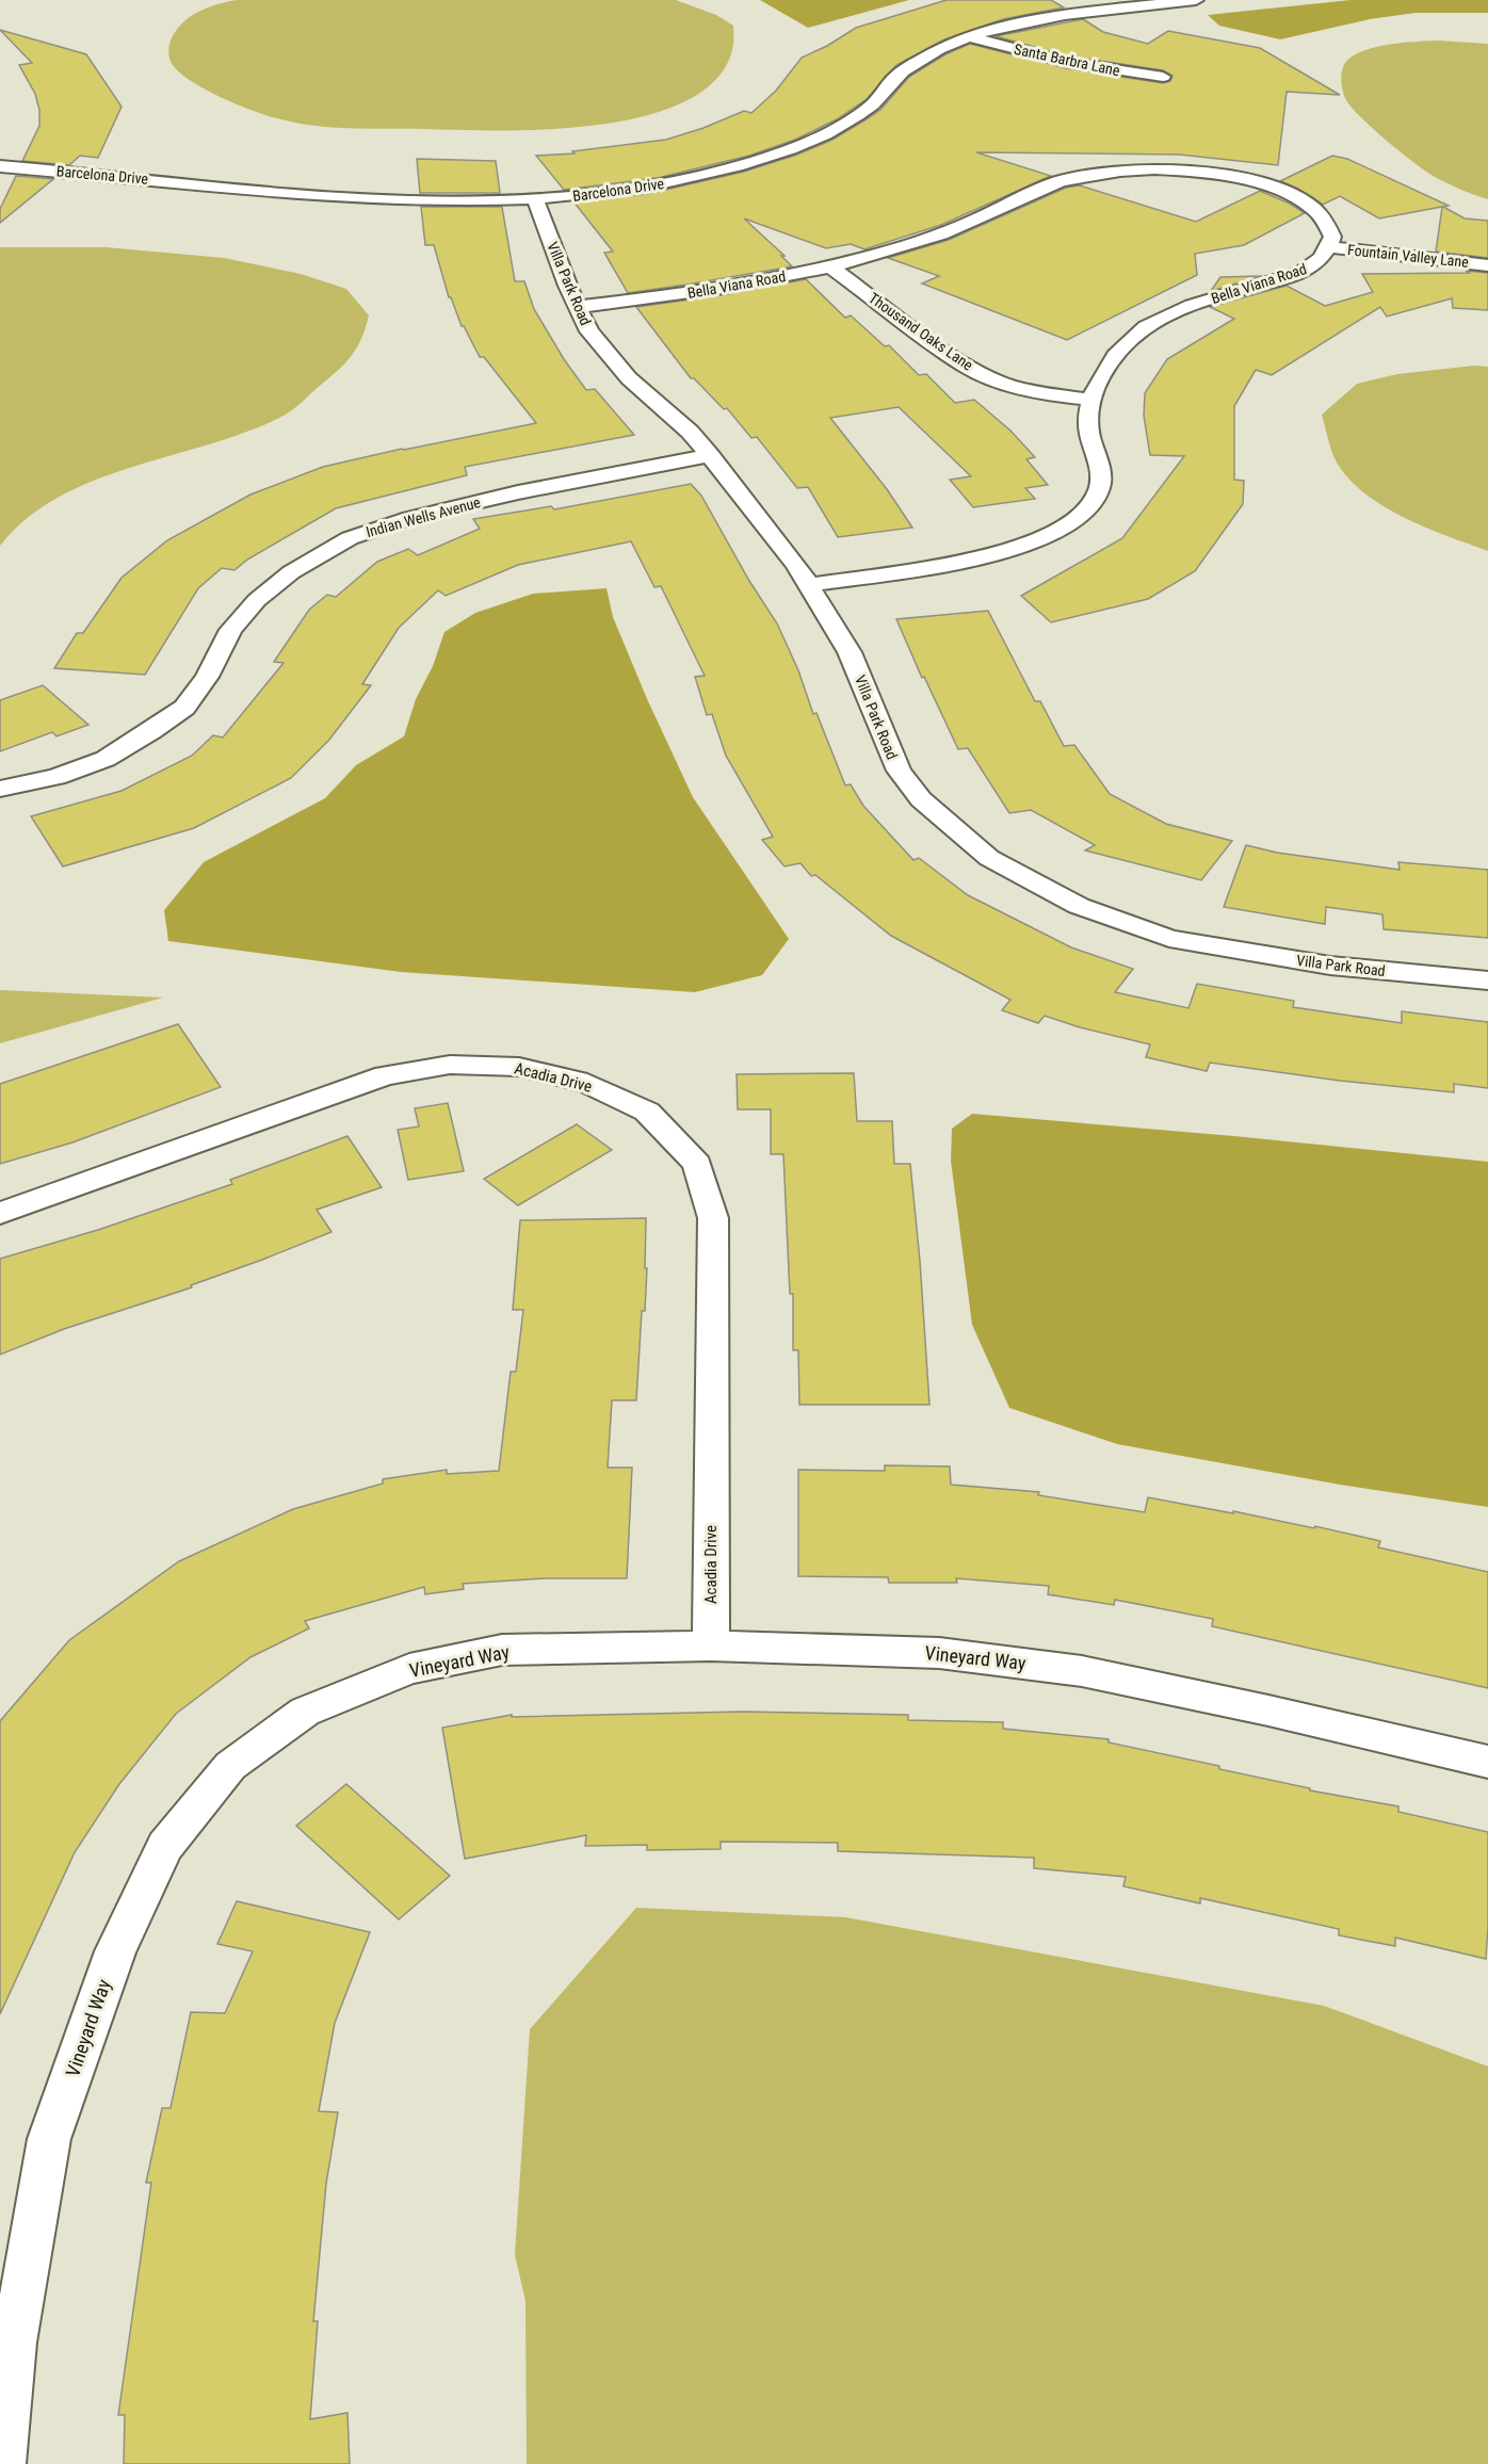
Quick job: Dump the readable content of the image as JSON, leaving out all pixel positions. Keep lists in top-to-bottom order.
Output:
{
  "streets": {
    "street": [
      "Santa Barbra Lane",
      "Barcelona Drive",
      "Fountain Valley Lane",
      "Villa Park Road",
      "Bella Viana Road",
      "Thousand Oaks Lane",
      "Indian Wells Avenue",
      "Acadia Drive",
      "Vineyard Way"
    ]
  },
  "crossings": [
    ["Santa Barbra Lane", "Barcelona Drive"],
    ["Barcelona Drive", "Villa Park Road"],
    ["Fountain Valley Lane", "Bella Viana Road"],
    ["Villa Park Road", "Bella Viana Road"],
    ["Villa Park Road", "Indian Wells Avenue"],
    ["Bella Viana Road", "Thousand Oaks Lane"],
    ["Acadia Drive", "Vineyard Way"]
  ]
}
